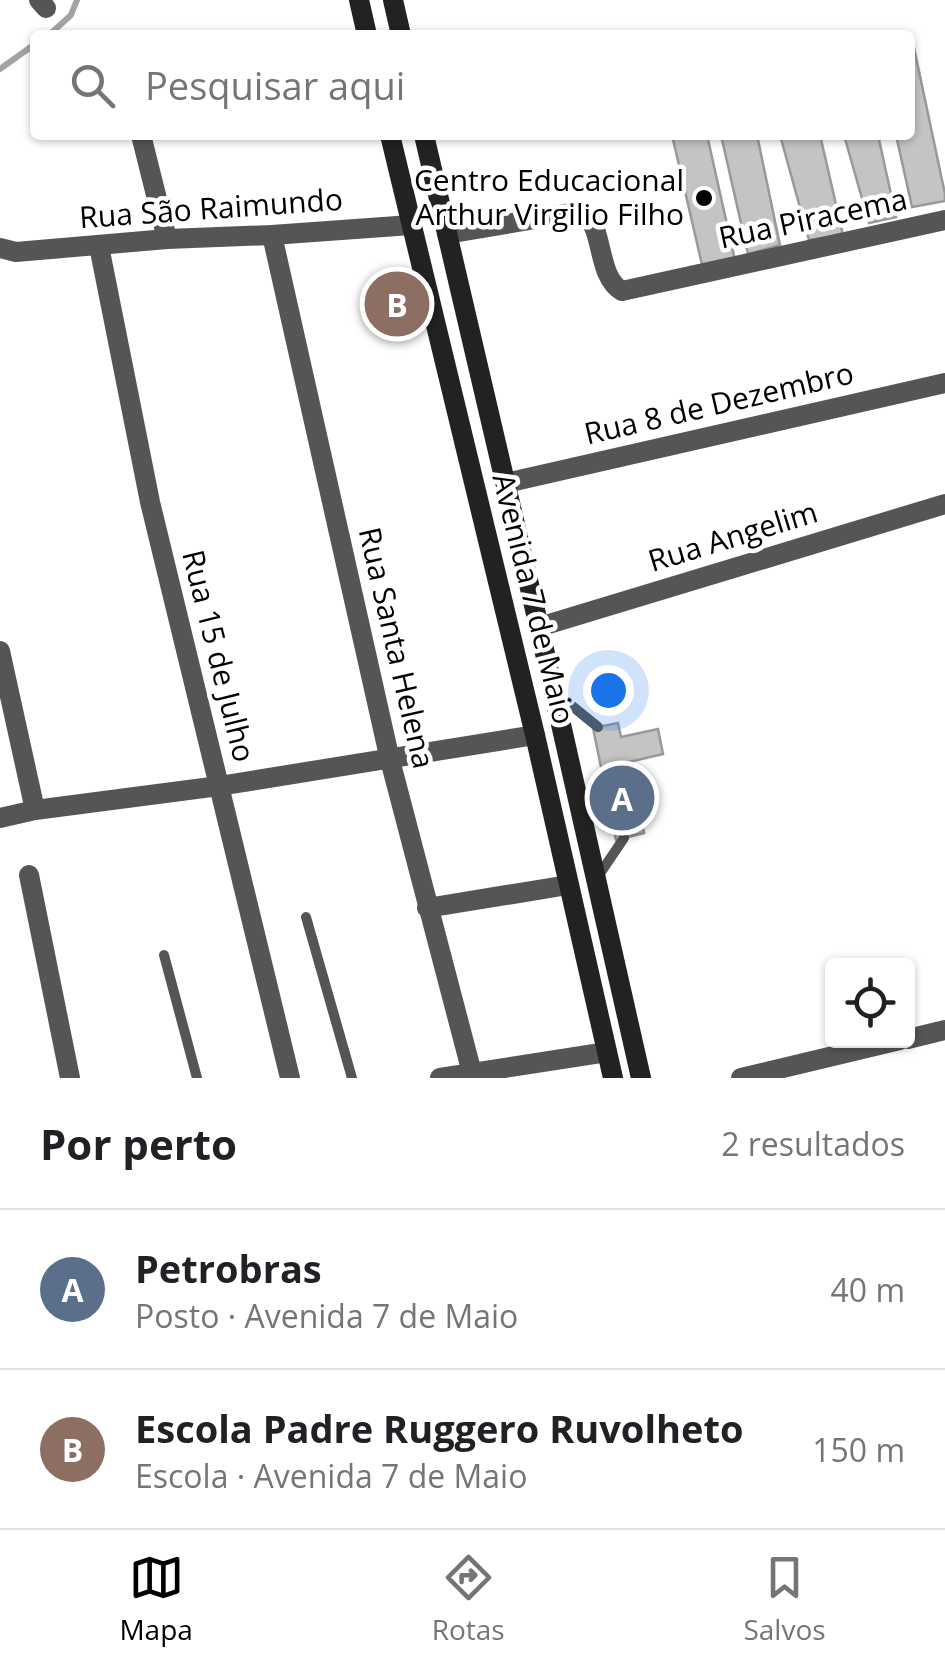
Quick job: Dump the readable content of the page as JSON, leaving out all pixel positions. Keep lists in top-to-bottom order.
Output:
{
  "streets": {
    "main road": ["Avenida 7 de Maio"],
    "street": [
      "Rua São Raimundo",
      "Rua Piracema",
      "Rua 8 de Dezembro",
      "Rua Angelim",
      "Rua Santa Helena",
      "Rua 15 de Julho"
    ]
  },
  "crossings": [
    ["Rua São Raimundo", "Avenida 7 de Maio"],
    ["Rua São Raimundo", "Rua Santa Helena"],
    ["Rua São Raimundo", "Rua 15 de Julho"],
    ["Rua Piracema", "Avenida 7 de Maio"],
    ["Rua 8 de Dezembro", "Avenida 7 de Maio"],
    ["Rua Angelim", "Avenida 7 de Maio"]
  ],
  "places": ["Centro Educacional Arthur Virgilio Filho"],
  "page": {
    "search": "Pesquisar aqui",
    "pins": ["B", "A"],
    "heading": ["Por perto", "2 resultados"],
    "list": [
      {
        "mark": "A",
        "name": "Petrobras",
        "note": "Posto · Avenida 7 de Maio",
        "value": "40 m"
      },
      {
        "mark": "B",
        "name": "Escola Padre Ruggero Ruvolheto",
        "note": "Escola · Avenida 7 de Maio",
        "value": "150 m"
      }
    ],
    "nav": ["Mapa", "Rotas", "Salvos"]
  }
}
